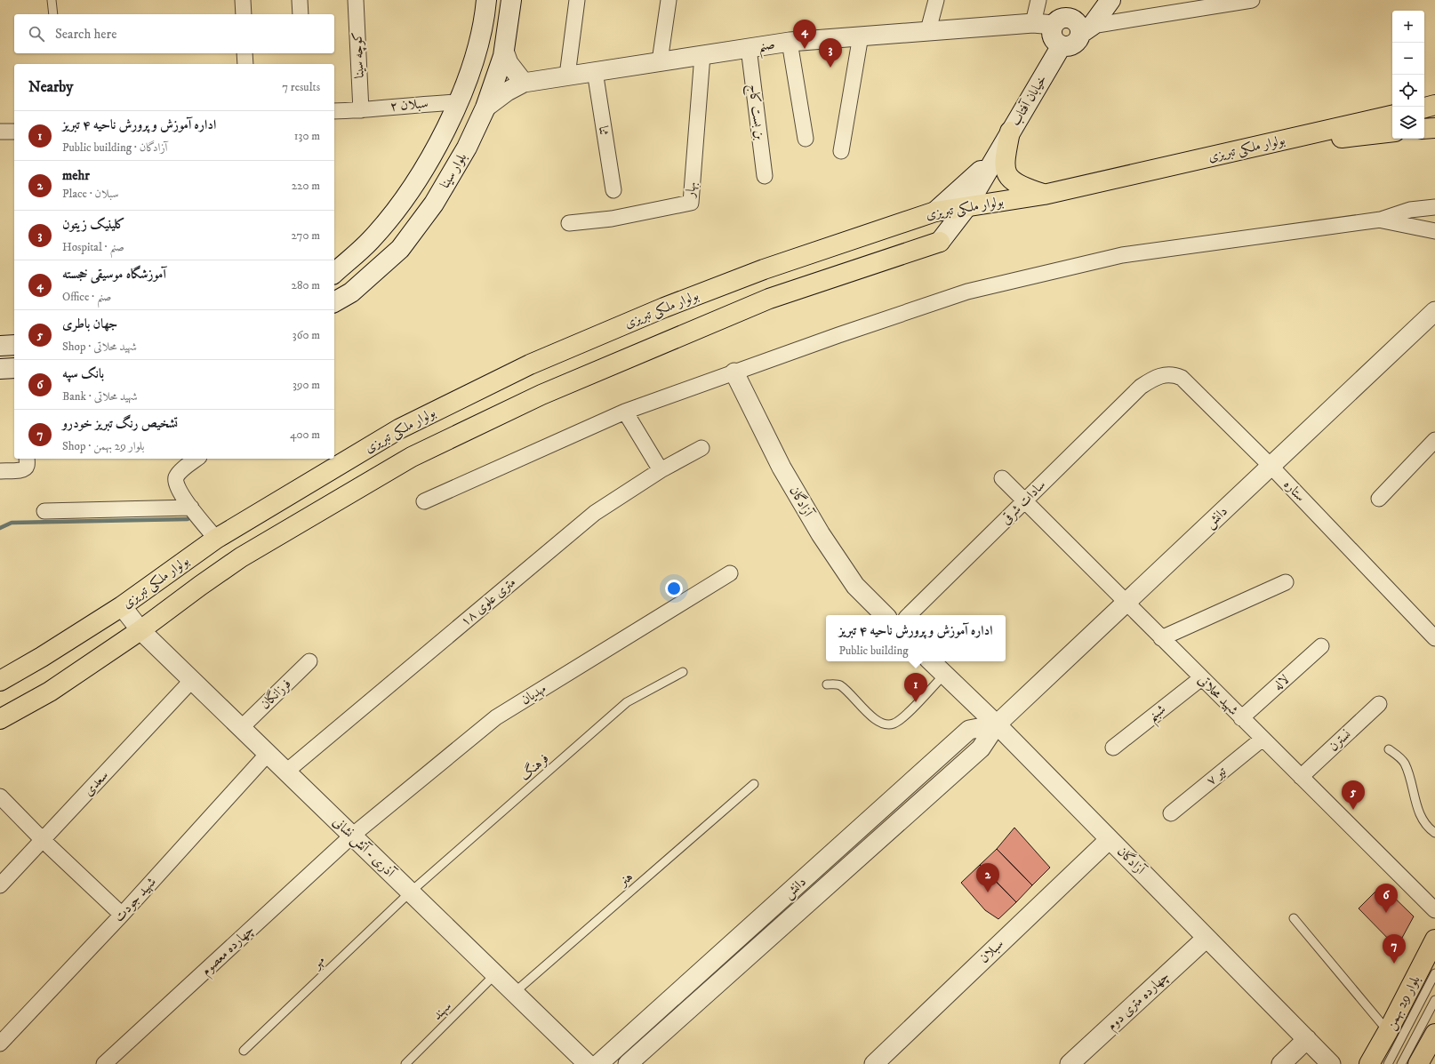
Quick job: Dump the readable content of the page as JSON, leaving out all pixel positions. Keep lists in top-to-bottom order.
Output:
{
  "streets": {
    "main road": [
      "خیابان آفتاب",
      "بولوار ملکی تبریزی",
      "بلوار سینا",
      "بلوار 29 بهمن"
    ],
    "street": [
      "صنم",
      "کوچه سینا",
      "سبلان ۲",
      "بن بست کاج",
      "ثنا",
      "بهار",
      "ستاره",
      "آزادگان",
      "سادات شرقی",
      "دانش",
      "۱۸ متری علوی",
      "لاله",
      "فرزانگان",
      "مهدیان",
      "شهید محلاتی",
      "شبنم",
      "نسترن",
      "۷ تیر",
      "سعدی",
      "آذرى - آتش نشانى",
      "شهید جودت",
      "چهارده معصوم",
      "سبلان",
      "چهارده متری دوم"
    ],
    "lane": [
      "فرهنگ",
      "هنر",
      "مهر",
      "سهند"
    ]
  },
  "crossings": [
    ["صنم", "خیابان آفتاب"],
    ["صنم", "بن بست کاج"],
    ["صنم", "ثنا"],
    ["صنم", "بلوار سینا"],
    ["صنم", "بهار"],
    ["کوچه سینا", "سبلان ۲"],
    ["سبلان ۲", "بلوار سینا"],
    ["بولوار ملکی تبریزی", "آذرى - آتش نشانى"],
    ["ستاره", "سادات شرقی"],
    ["ستاره", "دانش"],
    ["آزادگان", "دانش"],
    ["آزادگان", "سبلان"],
    ["آزادگان", "چهارده متری دوم"],
    ["سادات شرقی", "شهید محلاتی"],
    ["دانش", "شهید محلاتی"],
    ["۱۸ متری علوی", "آذرى - آتش نشانى"],
    ["لاله", "شهید محلاتی"],
    ["فرزانگان", "آذرى - آتش نشانى"],
    ["مهدیان", "آذرى - آتش نشانى"],
    ["مهدیان", "چهارده معصوم"],
    ["شهید محلاتی", "شبنم"],
    ["شهید محلاتی", "نسترن"],
    ["شهید محلاتی", "۷ تیر"],
    ["فرهنگ", "آذرى - آتش نشانى"],
    ["فرهنگ", "مهر"],
    ["سعدی", "آذرى - آتش نشانى"],
    ["آذرى - آتش نشانى", "هنر"],
    ["آذرى - آتش نشانى", "شهید جودت"],
    ["آذرى - آتش نشانى", "چهارده معصوم"],
    ["آذرى - آتش نشانى", "مهر"],
    ["آذرى - آتش نشانى", "سهند"]
  ],
  "page": {
    "map_buttons": ["+", "−"],
    "search": "Search here",
    "pins": [
      "4",
      "3",
      "1",
      "5",
      "2",
      "6",
      "7"
    ],
    "heading": ["Nearby", "7 results"],
    "list": [
      {
        "mark": "1",
        "name": "اداره آموزش و پرورش ناحیه ۴ تبریز",
        "note": "Public building · آزادگان",
        "value": "130 m"
      },
      {
        "mark": "2",
        "name": "mehr",
        "note": "Place · سبلان",
        "value": "220 m"
      },
      {
        "mark": "3",
        "name": "کلینیک زیتون",
        "note": "Hospital · صنم",
        "value": "270 m"
      },
      {
        "mark": "4",
        "name": "آموزشگاه موسیقی خجسته",
        "note": "Office · صنم",
        "value": "280 m"
      },
      {
        "mark": "5",
        "name": "جهان باطری",
        "note": "Shop · شهید محلاتی",
        "value": "360 m"
      },
      {
        "mark": "6",
        "name": "بانک سپه",
        "note": "Bank · شهید محلاتی",
        "value": "390 m"
      },
      {
        "mark": "7",
        "name": "تشخیص رنگ تبریز خودرو",
        "note": "Shop · بلوار 29 بهمن",
        "value": "400 m"
      }
    ],
    "popup": ["اداره آموزش و پرورش ناحیه ۴ تبریز", "Public building"]
  }
}
